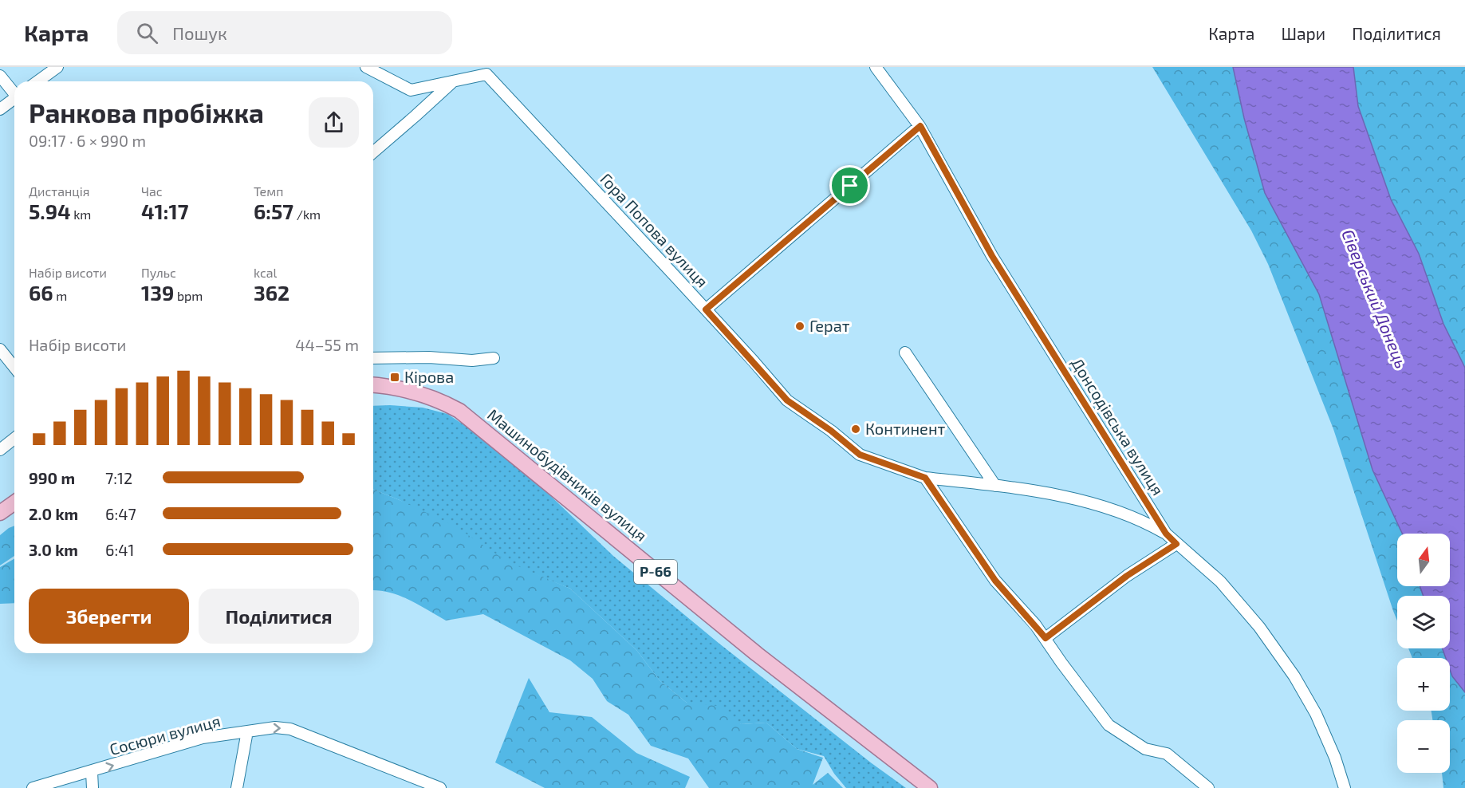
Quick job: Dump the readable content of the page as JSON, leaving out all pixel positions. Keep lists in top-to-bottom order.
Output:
{
  "streets": {
    "main road": ["Машинобудівників вулиця", "Р-66"],
    "street": ["Гора Попова вулиця", "Донсодівська вулиця", "Сосюри вулиця"]
  },
  "crossings": [
    ["Гора Попова вулиця", "Донсодівська вулиця"]
  ],
  "one_way": ["Сосюри вулиця"],
  "water": ["Сіверський Донець"],
  "places": {
    "other": ["Герат", "Континент"],
    "transit": ["Кірова"]
  },
  "north": "top",
  "page": {
    "header": "Карта",
    "search": "Пошук",
    "nav": ["Карта", "Шари", "Поділитися"],
    "heading": ["Ранкова пробіжка", "09:17 · 6 × 990 m"],
    "stats": [
      ["Дистанція", "5.94 km"],
      ["Час", "41:17"],
      ["Темп", "6:57 /km"],
      ["Набір висоти", "66 m"],
      ["Пульс", "139 bpm"],
      ["kcal", "362"]
    ],
    "chart": ["Набір висоти", "44–55 m"],
    "list": [
      {
        "name": "990 m",
        "note": "7:12"
      },
      {
        "name": "2.0 km",
        "note": "6:47"
      },
      {
        "name": "3.0 km",
        "note": "6:41"
      }
    ],
    "map_buttons": ["+", "−"],
    "buttons": ["Зберегти", "Поділитися"]
  }
}
